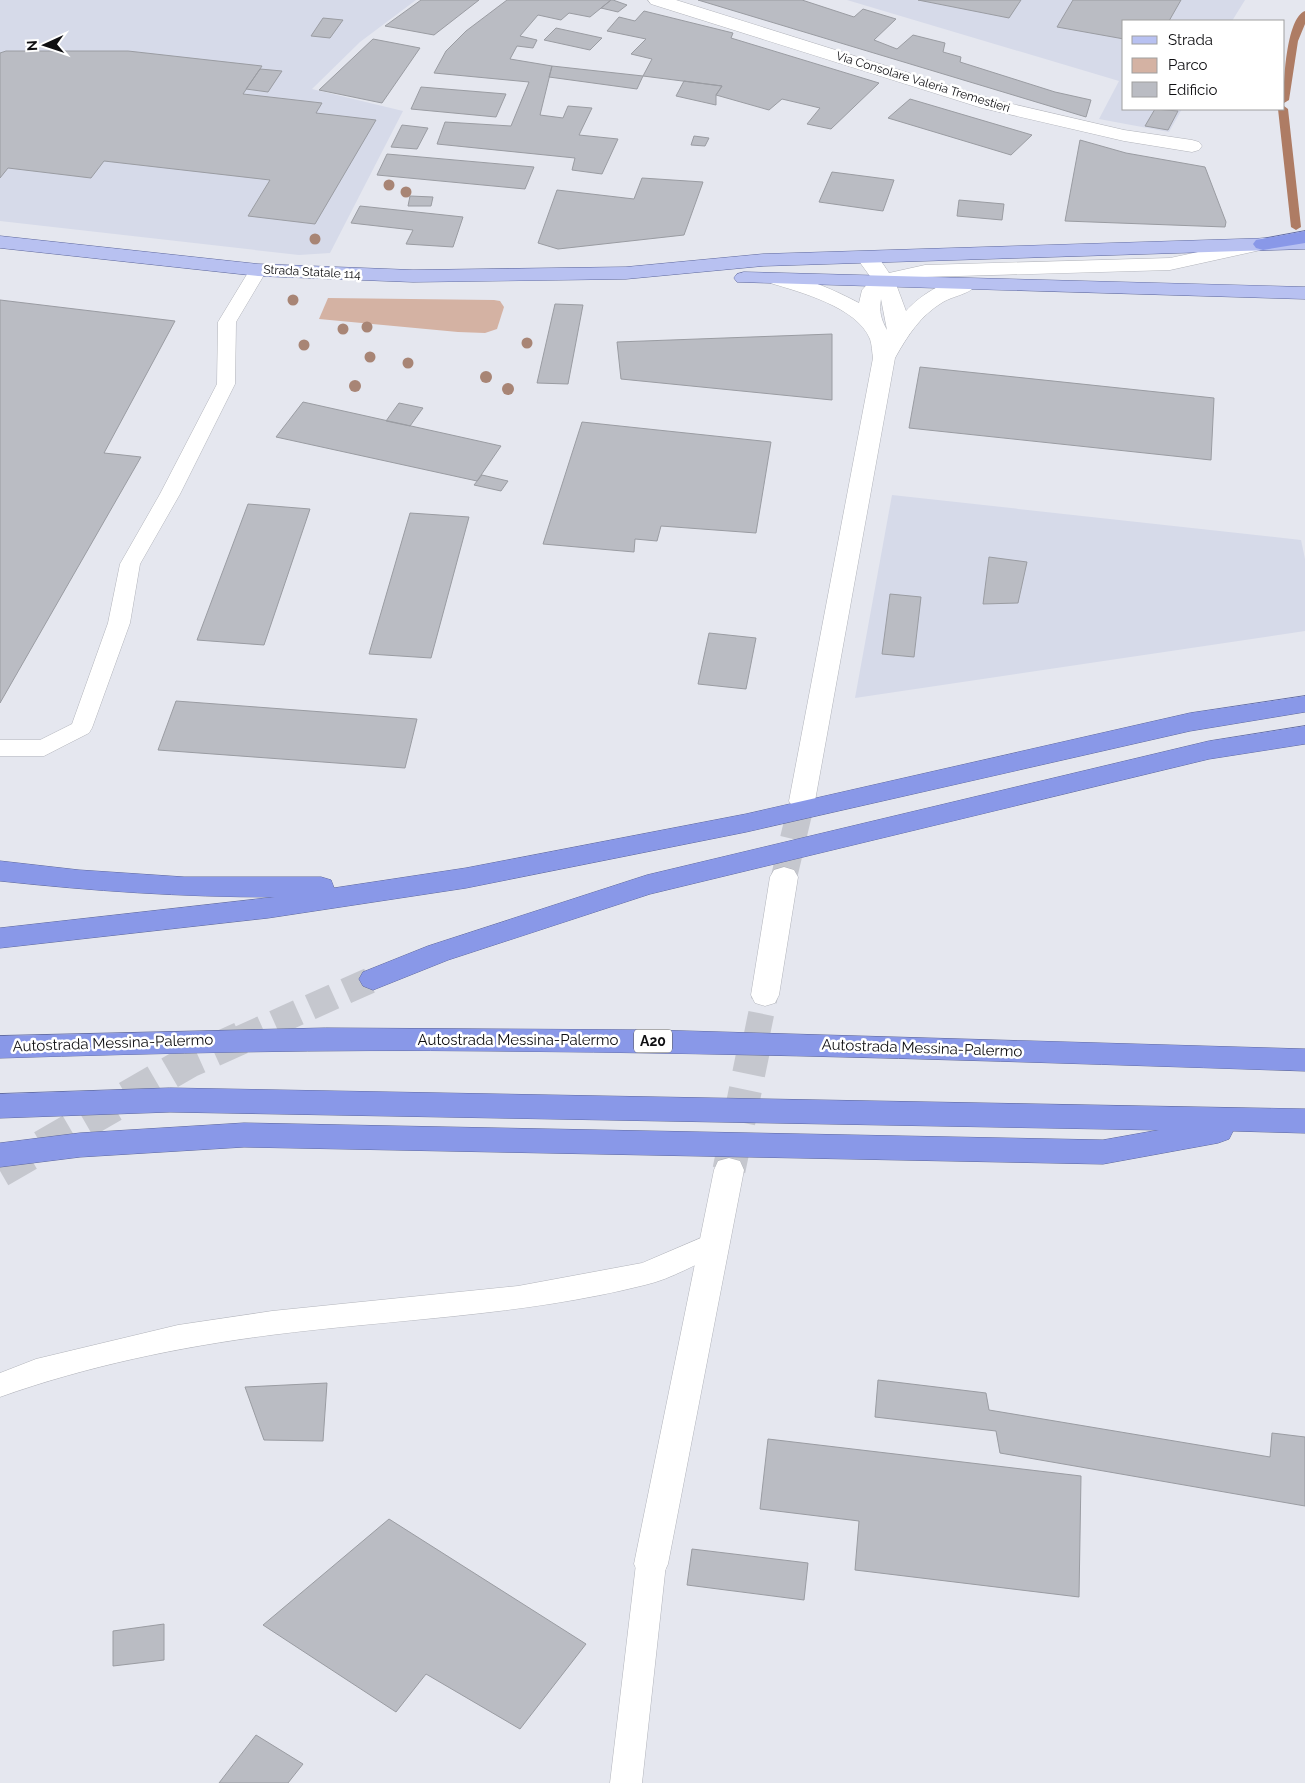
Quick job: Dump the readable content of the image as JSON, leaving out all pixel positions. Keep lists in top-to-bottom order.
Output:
{
  "streets": {
    "highway": ["Autostrada Messina-Palermo", "A20"],
    "main road": ["Strada Statale 114"],
    "street": ["Via Consolare Valeria Tremestieri"]
  },
  "legend": ["Strada", "Parco", "Edificio"],
  "north": "left"
}
